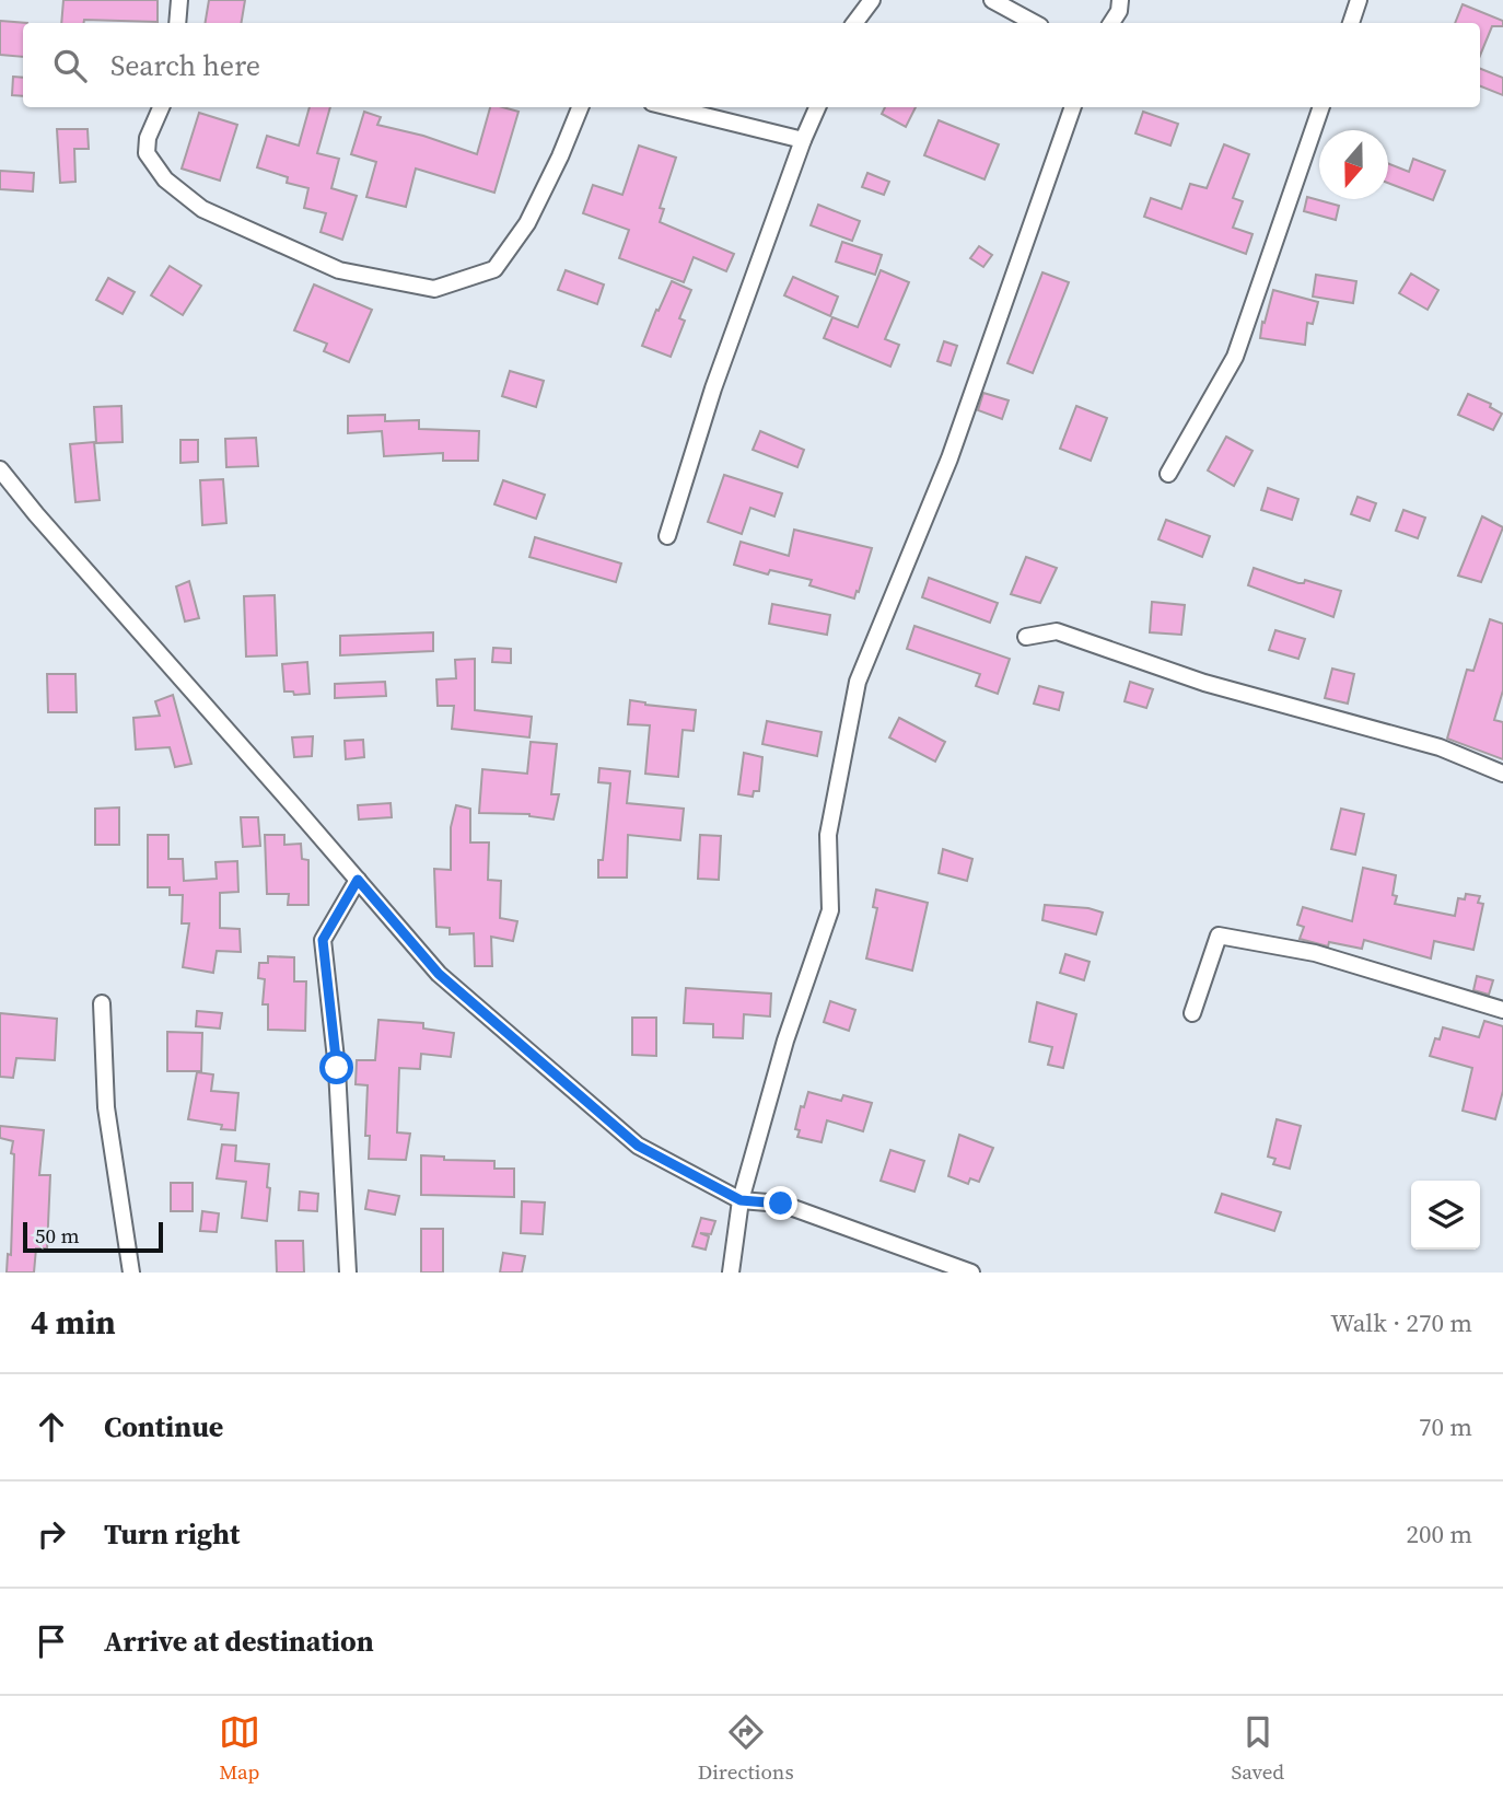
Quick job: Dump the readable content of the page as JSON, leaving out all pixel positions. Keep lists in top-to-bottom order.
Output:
{
  "scale_bar": "50 m",
  "north": "bottom",
  "page": {
    "search": "Search here",
    "scale": "50 m",
    "heading": ["4 min", "Walk · 270 m"],
    "list": [
      ["Continue", "70 m"],
      ["Turn right", "200 m"],
      "Arrive at destination"
    ],
    "nav": ["Map", "Directions", "Saved"]
  }
}
